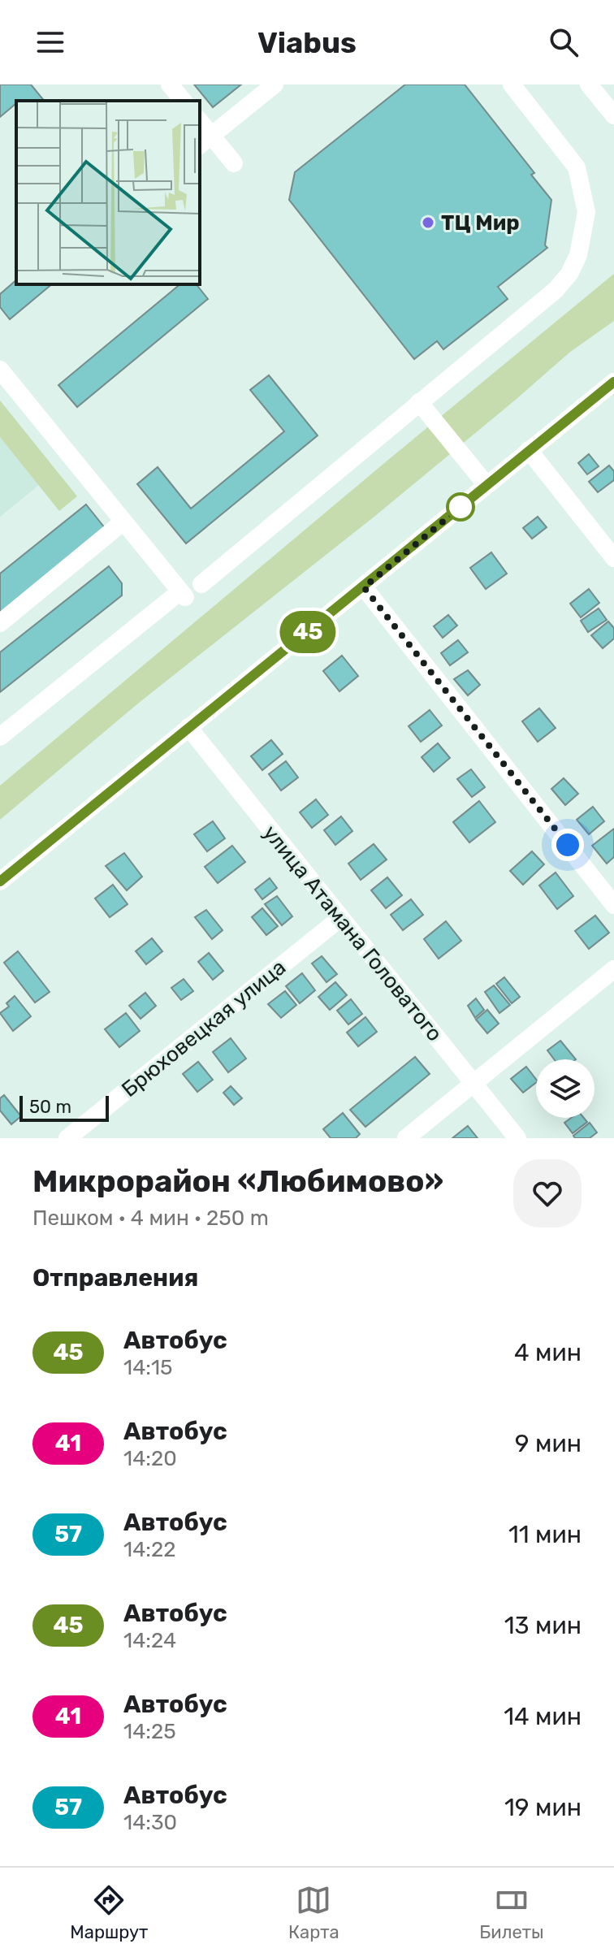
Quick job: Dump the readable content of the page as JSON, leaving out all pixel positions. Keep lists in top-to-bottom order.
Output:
{
  "streets": {
    "street": ["улица Атамана Головатого", "Брюховецкая улица"]
  },
  "crossings": [
    ["улица Атамана Головатого", "Брюховецкая улица"]
  ],
  "places": ["ТЦ Мир"],
  "lines": ["bus line 45"],
  "scale_bar": "50 m",
  "page": {
    "header": "Viabus",
    "on_map": "45",
    "scale": "50 m",
    "heading": [
      ["Микрорайон «Любимово»", "Пешком · 4 мин · 250 m"],
      "Отправления"
    ],
    "list": [
      {
        "mark": "45",
        "name": "Автобус",
        "note": "14:15",
        "value": "4 мин"
      },
      {
        "mark": "41",
        "name": "Автобус",
        "note": "14:20",
        "value": "9 мин"
      },
      {
        "mark": "57",
        "name": "Автобус",
        "note": "14:22",
        "value": "11 мин"
      },
      {
        "mark": "45",
        "name": "Автобус",
        "note": "14:24",
        "value": "13 мин"
      },
      {
        "mark": "41",
        "name": "Автобус",
        "note": "14:25",
        "value": "14 мин"
      },
      {
        "mark": "57",
        "name": "Автобус",
        "note": "14:30",
        "value": "19 мин"
      }
    ],
    "tabs": ["Маршрут", "Карта", "Билеты"]
  }
}
